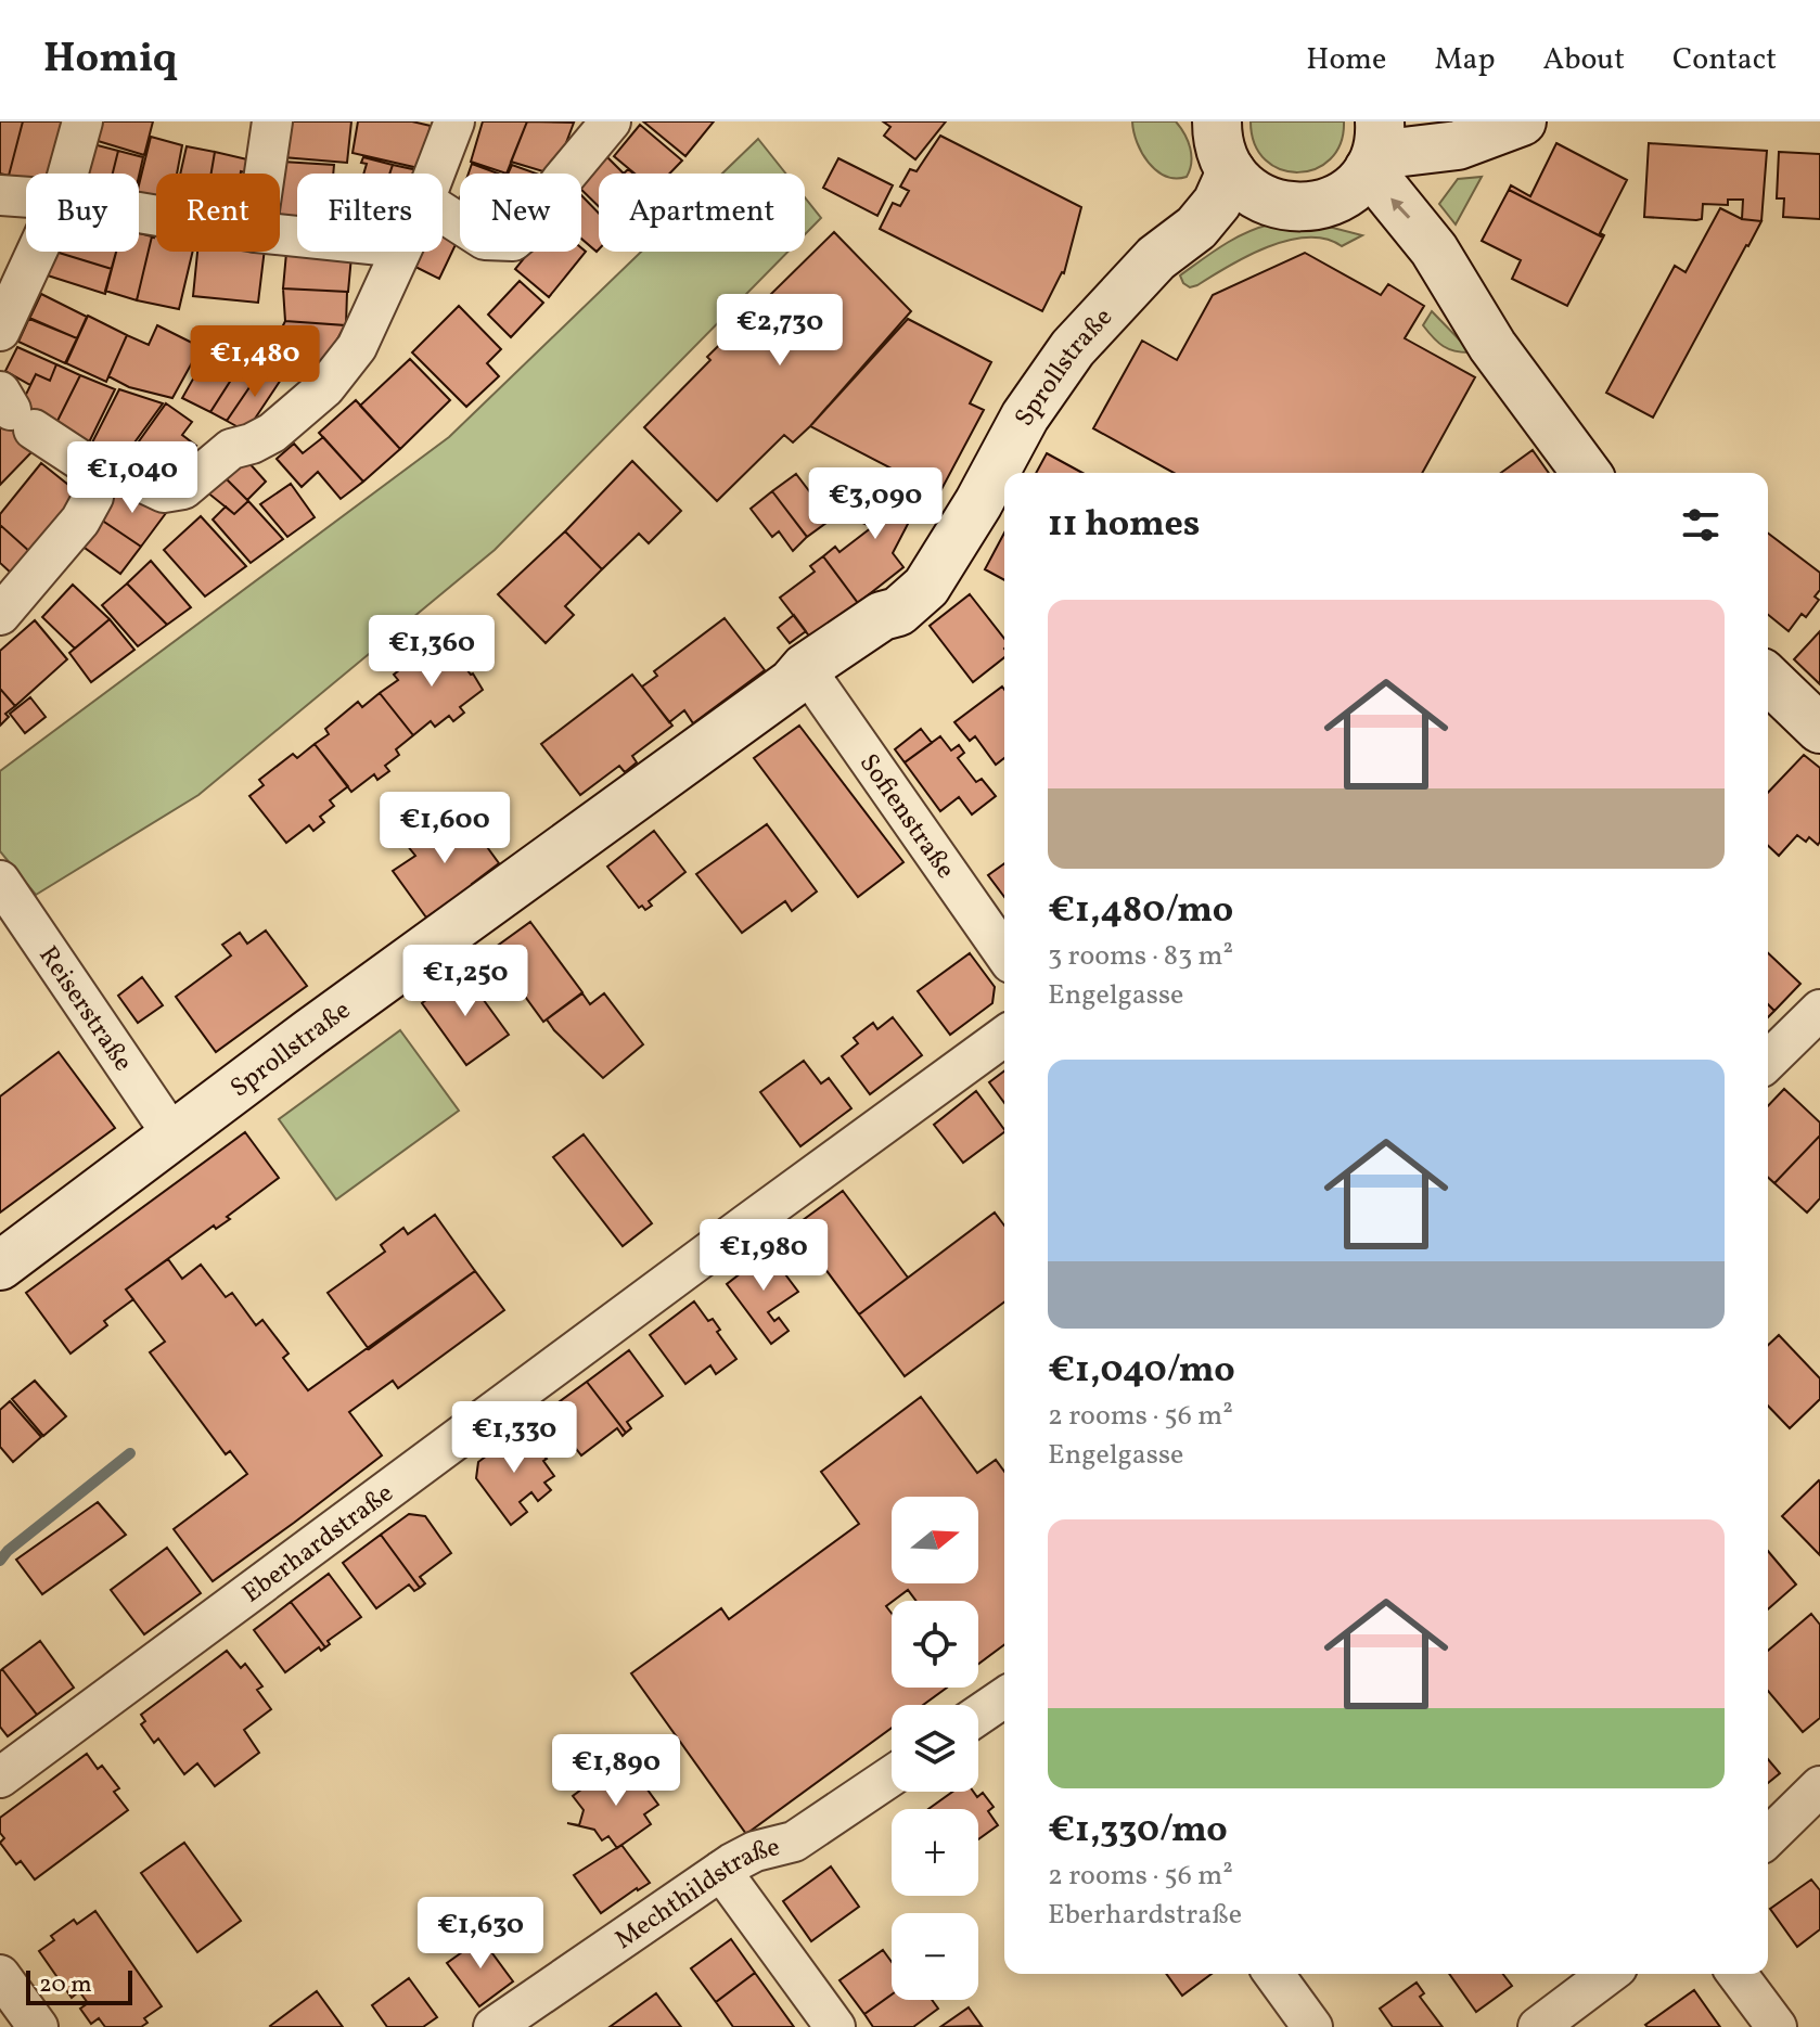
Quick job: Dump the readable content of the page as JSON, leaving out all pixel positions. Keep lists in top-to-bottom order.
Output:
{
  "streets": {
    "main road": ["Sprollstraße"],
    "street": [
      "Sofienstraße",
      "Reiserstraße",
      "Eberhardstraße",
      "Mechthildstraße"
    ]
  },
  "crossings": [
    ["Sprollstraße", "Sofienstraße"],
    ["Sprollstraße", "Reiserstraße"]
  ],
  "scale_bar": "20 m",
  "north": "right",
  "page": {
    "header": "Homiq",
    "nav": [
      "Home",
      "Map",
      "About",
      "Contact"
    ],
    "chip": [
      "Buy",
      "Rent",
      "Filters",
      "New",
      "Apartment"
    ],
    "price": [
      "€2,730",
      "€1,480",
      "€1,040",
      "€3,090",
      "€1,360",
      "€1,600",
      "€1,250",
      "€1,980",
      "€1,330",
      "€1,890",
      "€1,630"
    ],
    "heading": "11 homes",
    "list": [
      {
        "name": "€1,480/mo",
        "note": "3 rooms · 83 m² · Engelgasse"
      },
      {
        "name": "€1,040/mo",
        "note": "2 rooms · 56 m² · Engelgasse"
      },
      {
        "name": "€1,330/mo",
        "note": "2 rooms · 56 m² · Eberhardstraße"
      }
    ],
    "map_buttons": ["+", "−"],
    "scale": "20 m"
  }
}
